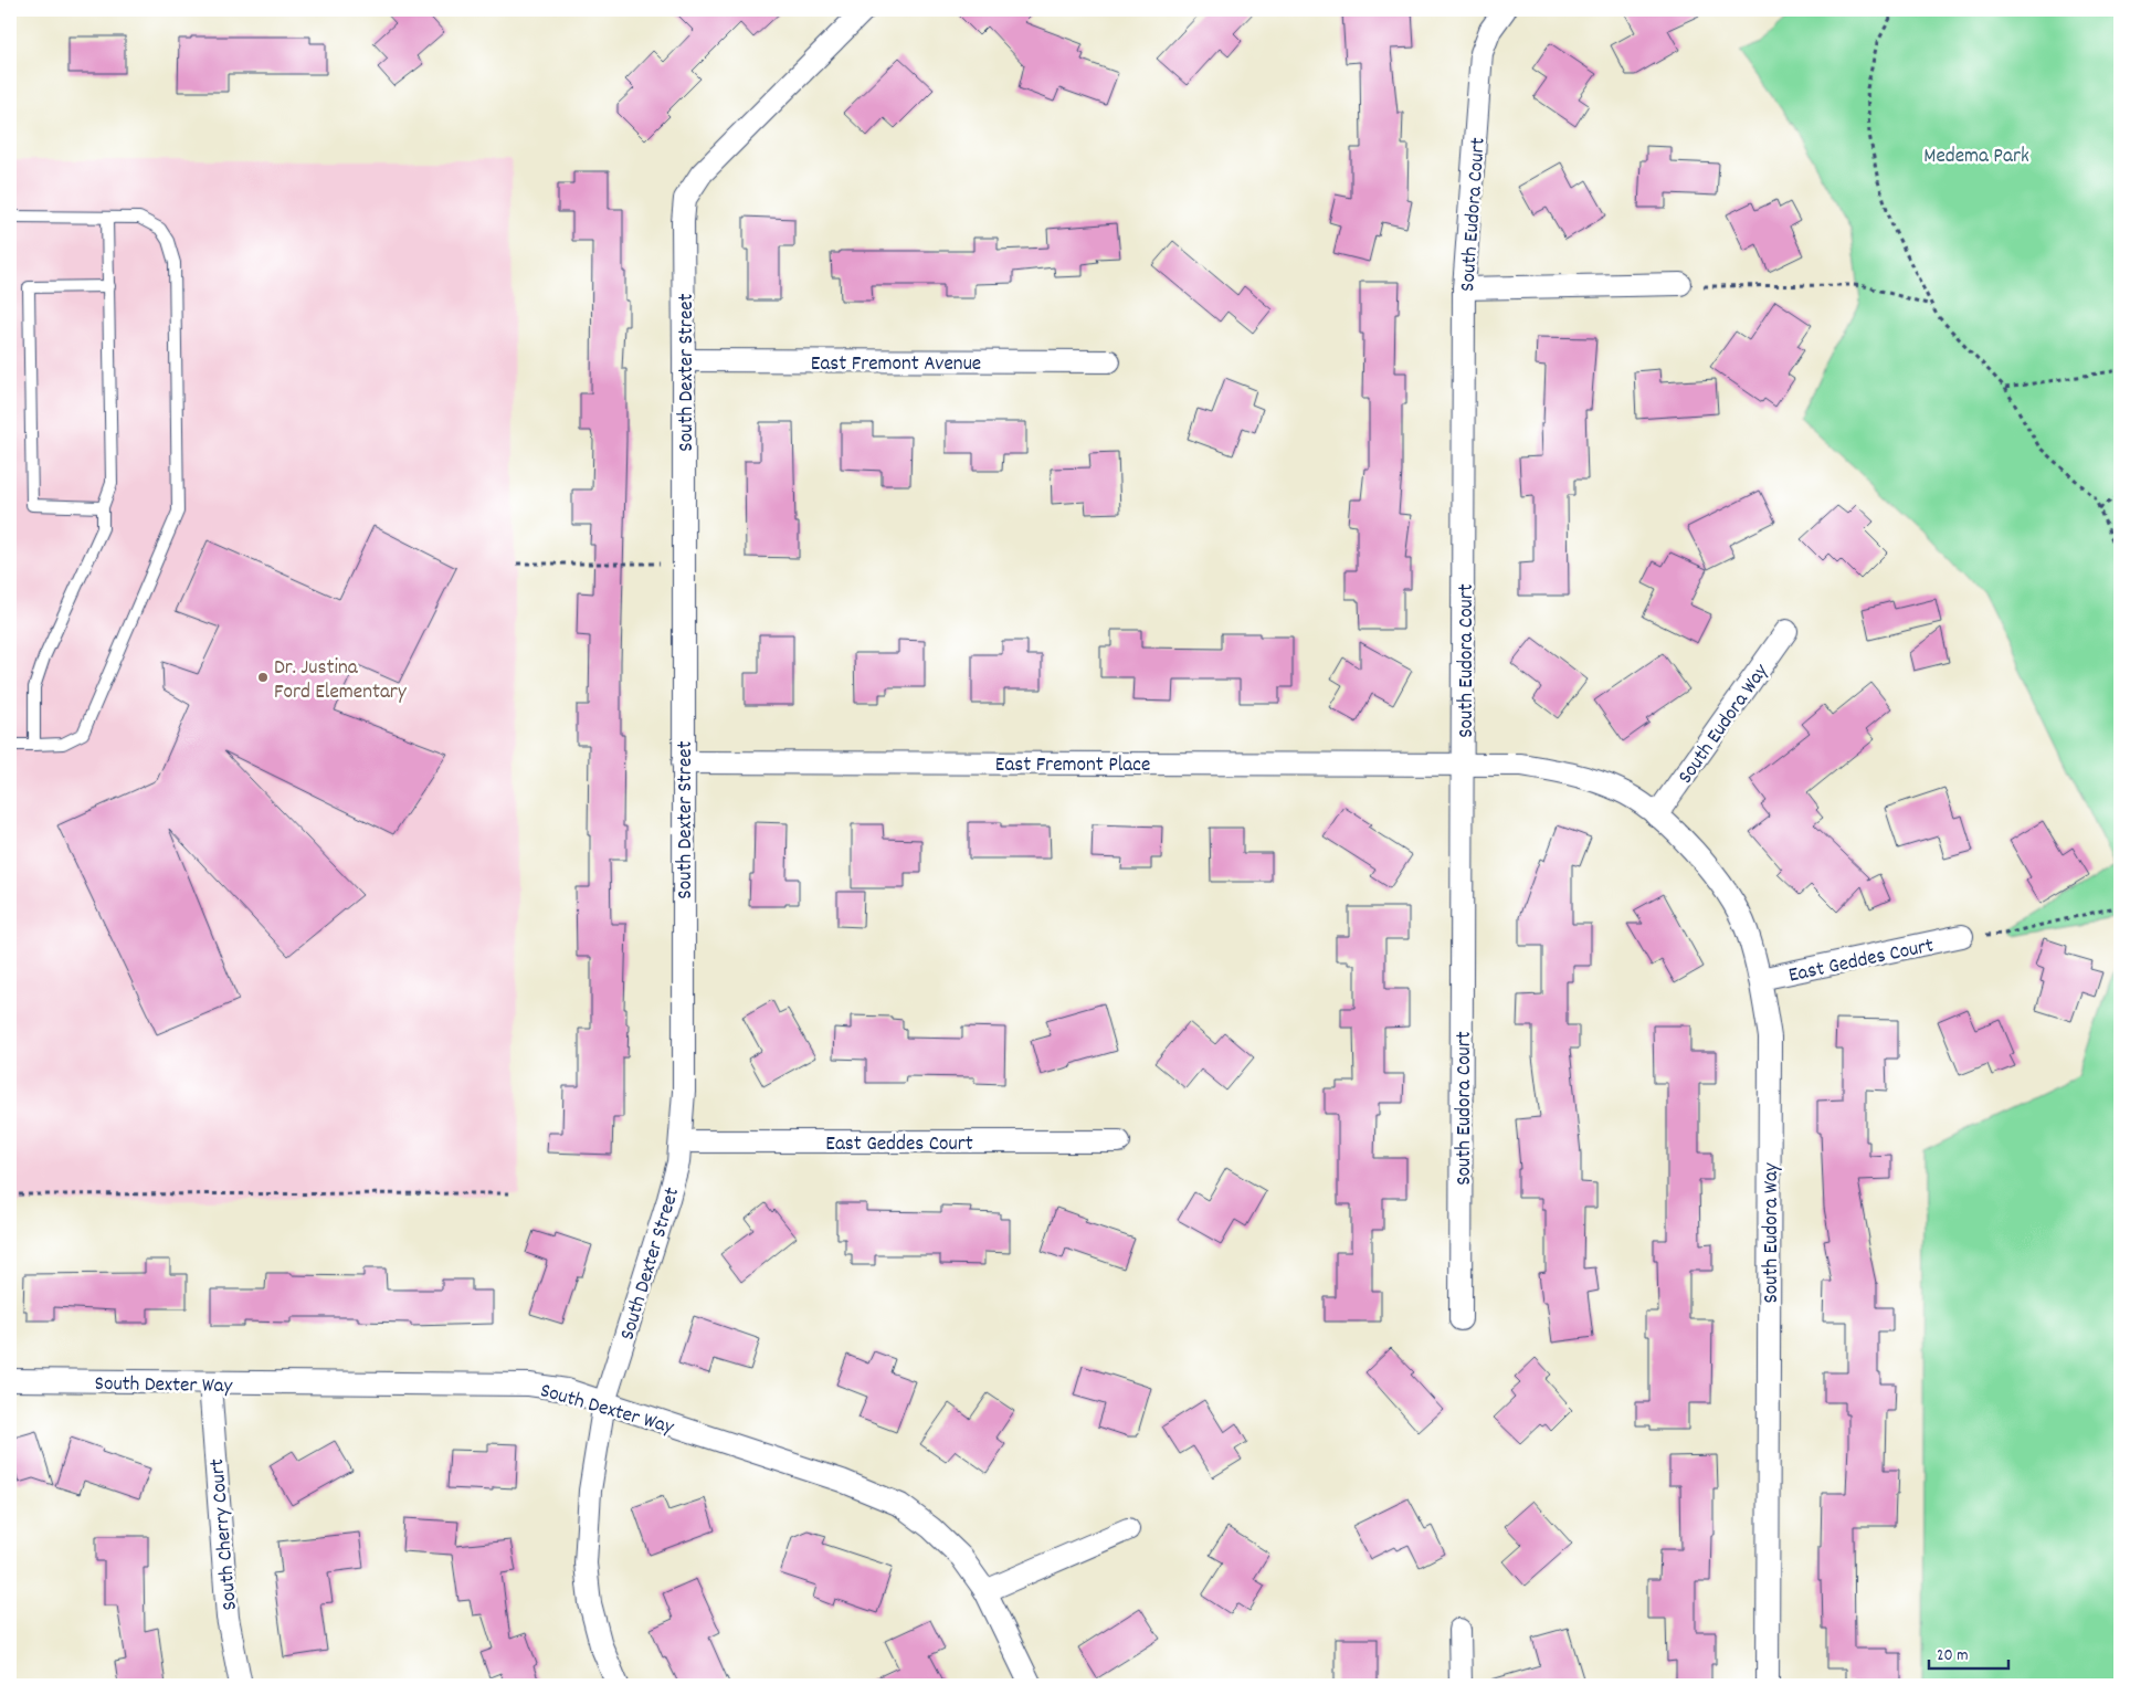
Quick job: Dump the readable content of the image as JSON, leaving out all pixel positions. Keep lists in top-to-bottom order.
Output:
{
  "streets": {
    "street": [
      "South Eudora Court",
      "East Fremont Avenue",
      "South Dexter Street",
      "South Eudora Way",
      "East Fremont Place",
      "East Geddes Court",
      "South Dexter Way",
      "South Cherry Court"
    ]
  },
  "crossings": [
    ["South Eudora Court", "South Eudora Way"],
    ["South Eudora Court", "East Fremont Place"],
    ["East Fremont Avenue", "South Dexter Street"],
    ["South Dexter Street", "East Fremont Place"],
    ["South Dexter Street", "East Geddes Court"],
    ["South Dexter Street", "South Dexter Way"],
    ["South Eudora Way", "East Fremont Place"],
    ["South Eudora Way", "East Geddes Court"],
    ["South Dexter Way", "South Cherry Court"]
  ],
  "parks": ["Medema Park"],
  "places": ["Dr. Justina Ford Elementary"],
  "scale_bar": "20 m"
}
